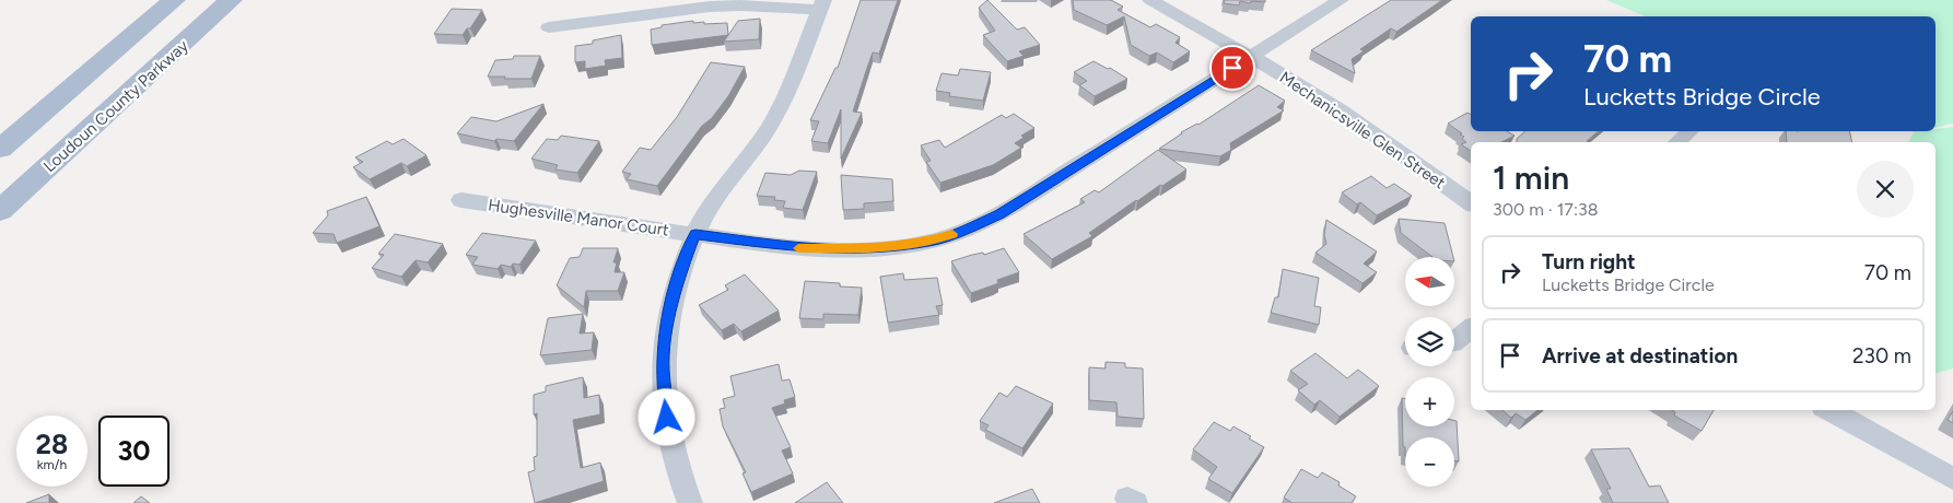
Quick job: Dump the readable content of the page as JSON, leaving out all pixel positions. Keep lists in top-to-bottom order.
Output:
{
  "streets": {
    "main road": ["Loudoun County Parkway"],
    "street": ["Mechanicsville Glen Street", "Hughesville Manor Court"]
  },
  "crossings": [
    ["Mechanicsville Glen Street", "Hughesville Manor Court"]
  ],
  "north": "left",
  "page": {
    "turn": ["70 m", "Lucketts Bridge Circle"],
    "heading": ["1 min", "300 m · 17:38"],
    "list": [
      {
        "name": "Turn right",
        "note": "Lucketts Bridge Circle",
        "value": "70 m"
      },
      {
        "name": "Arrive at destination",
        "value": "230 m"
      }
    ],
    "map_buttons": ["+", "−"],
    "speed": "28 km/h",
    "limit": "30"
  }
}
